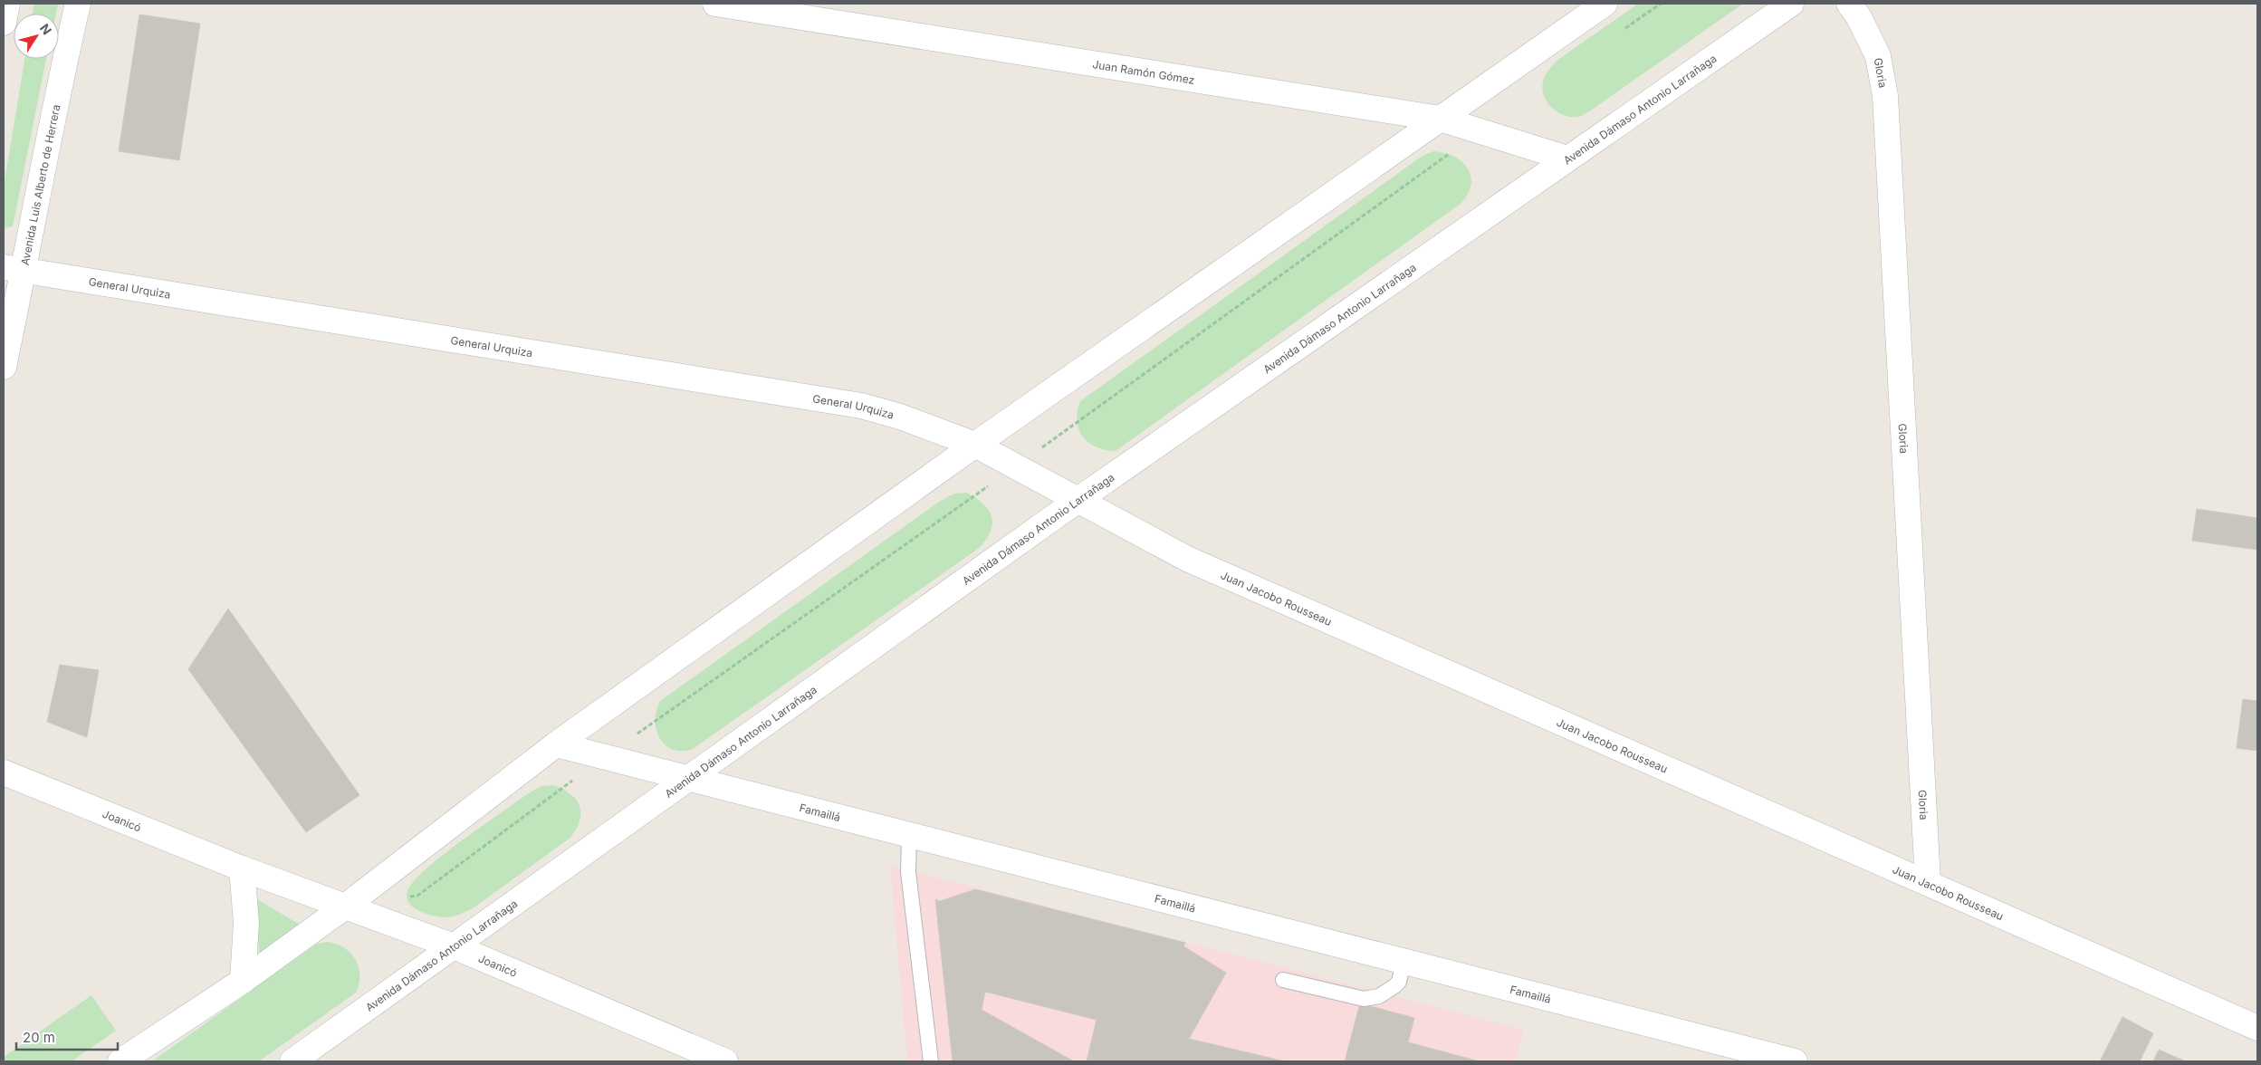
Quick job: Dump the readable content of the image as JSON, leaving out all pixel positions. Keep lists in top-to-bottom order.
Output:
{
  "streets": {
    "street": [
      "Juan Ramón Gómez",
      "Gloria",
      "Avenida Dámaso Antonio Larrañaga",
      "Avenida Luis Alberto de Herrera",
      "General Urquiza",
      "Juan Jacobo Rousseau",
      "Famaillá",
      "Joanicó"
    ]
  },
  "crossings": [
    ["Juan Ramón Gómez", "Avenida Dámaso Antonio Larrañaga"],
    ["Gloria", "Juan Jacobo Rousseau"],
    ["Avenida Dámaso Antonio Larrañaga", "Juan Jacobo Rousseau"],
    ["Avenida Dámaso Antonio Larrañaga", "Famaillá"],
    ["Avenida Dámaso Antonio Larrañaga", "Joanicó"],
    ["Avenida Luis Alberto de Herrera", "General Urquiza"],
    ["General Urquiza", "Juan Jacobo Rousseau"]
  ],
  "scale_bar": "20 m",
  "north": "top right"
}
